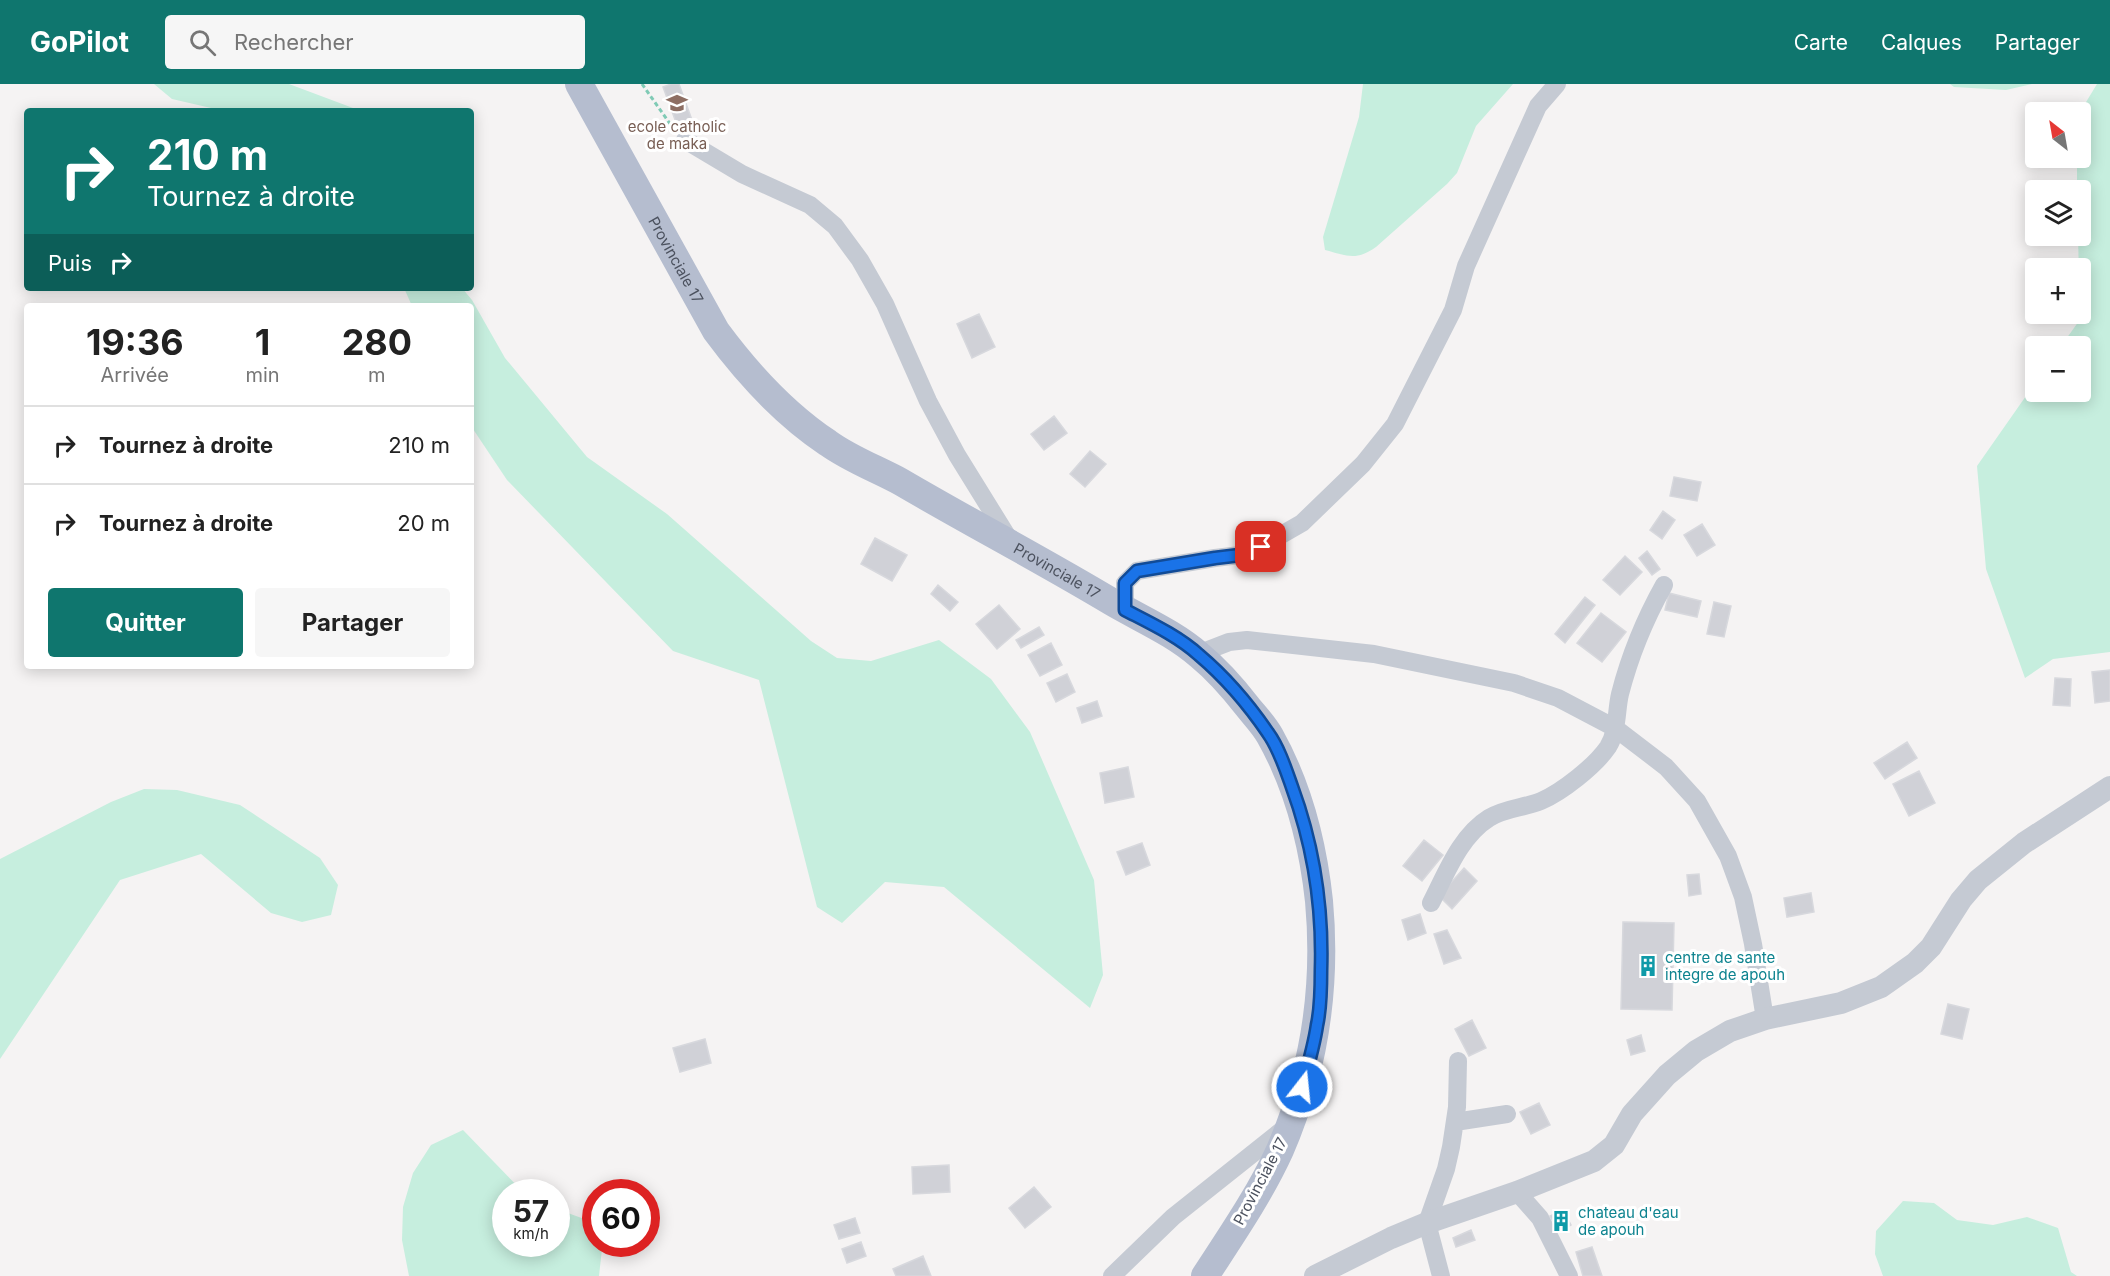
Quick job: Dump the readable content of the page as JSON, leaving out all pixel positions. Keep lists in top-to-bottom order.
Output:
{
  "streets": {
    "main road": ["Provinciale 17"]
  },
  "places": {
    "school or university": ["ecole catholic de maka"],
    "building": ["centre de sante integre de apouh", "chateau d'eau de apouh"]
  },
  "north": "top left",
  "page": {
    "header": "GoPilot",
    "search": "Rechercher",
    "nav": ["Carte", "Calques", "Partager"],
    "map_buttons": ["+", "−"],
    "turn": ["210 m", "Tournez à droite"],
    "then": "Puis",
    "eta": [
      "19:36",
      "Arrivée",
      "1",
      "min",
      "280",
      "m"
    ],
    "list": [
      {
        "name": "Tournez à droite",
        "value": "210 m"
      },
      {
        "name": "Tournez à droite",
        "value": "20 m"
      }
    ],
    "buttons": ["Quitter", "Partager"],
    "speed": "57 km/h",
    "limit": "60"
  }
}
